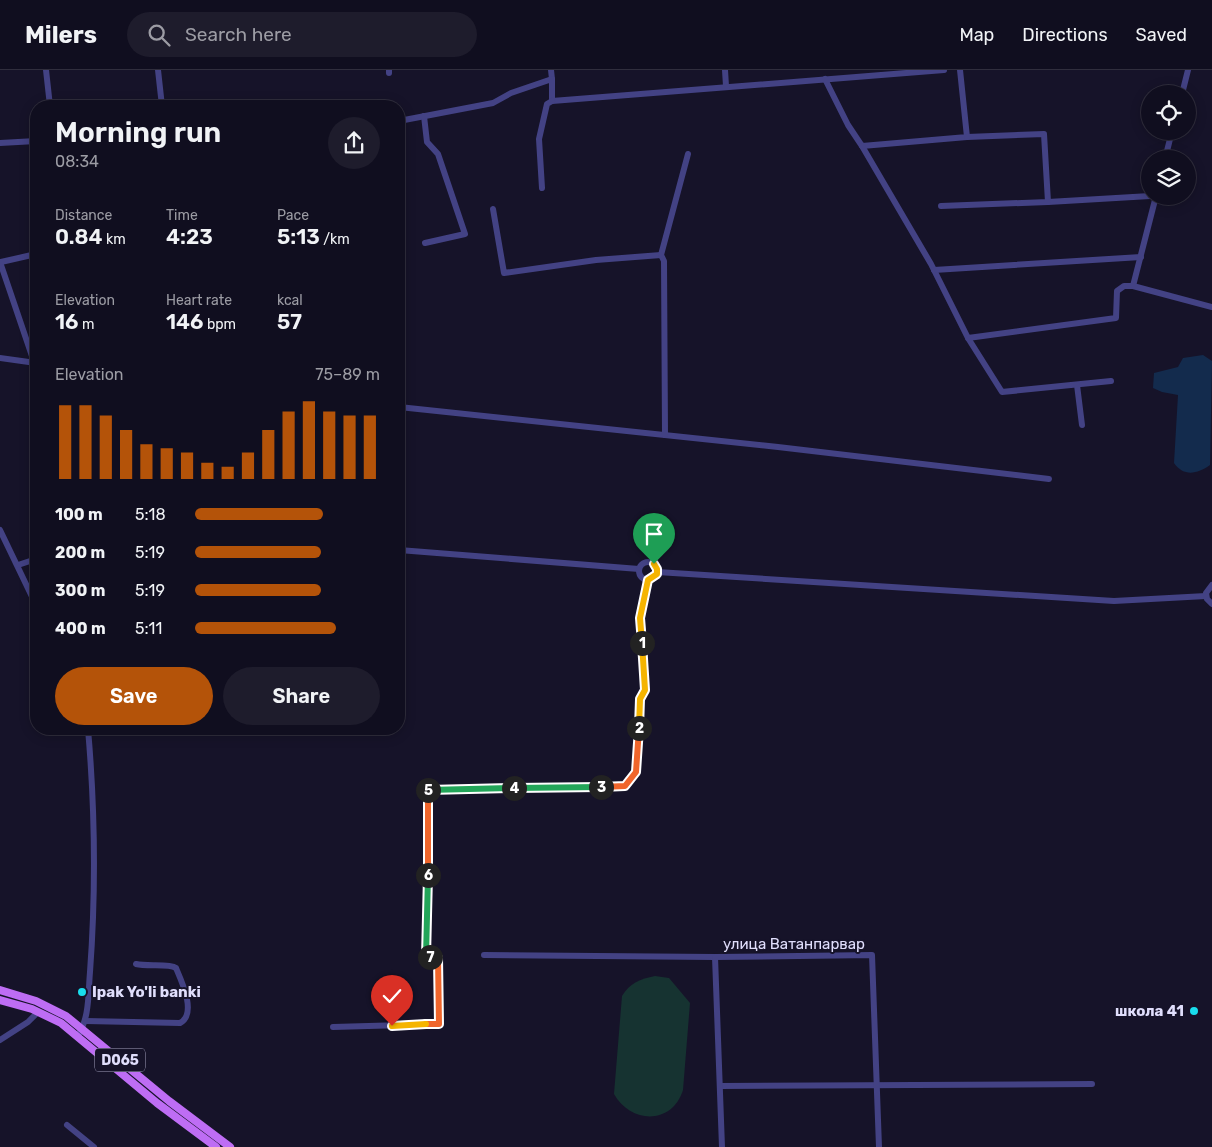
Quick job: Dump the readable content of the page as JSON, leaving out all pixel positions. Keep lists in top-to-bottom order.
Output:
{
  "streets": {
    "main road": ["D065"],
    "street": ["улица Ватанпарвар"]
  },
  "places": ["Ipak Yo'li banki", "школа 41"],
  "page": {
    "header": "Milers",
    "search": "Search here",
    "nav": ["Map", "Directions", "Saved"],
    "heading": ["Morning run", "08:34"],
    "stats": [
      ["Distance", "0.84 km"],
      ["Time", "4:23"],
      ["Pace", "5:13 /km"],
      ["Elevation", "16 m"],
      ["Heart rate", "146 bpm"],
      ["kcal", "57"]
    ],
    "chart": ["Elevation", "75–89 m"],
    "list": [
      {
        "name": "100 m",
        "note": "5:18"
      },
      {
        "name": "200 m",
        "note": "5:19"
      },
      {
        "name": "300 m",
        "note": "5:19"
      },
      {
        "name": "400 m",
        "note": "5:11"
      }
    ],
    "pins": [
      "1",
      "2",
      "3",
      "4",
      "5",
      "6",
      "7"
    ],
    "buttons": ["Save", "Share"]
  }
}
